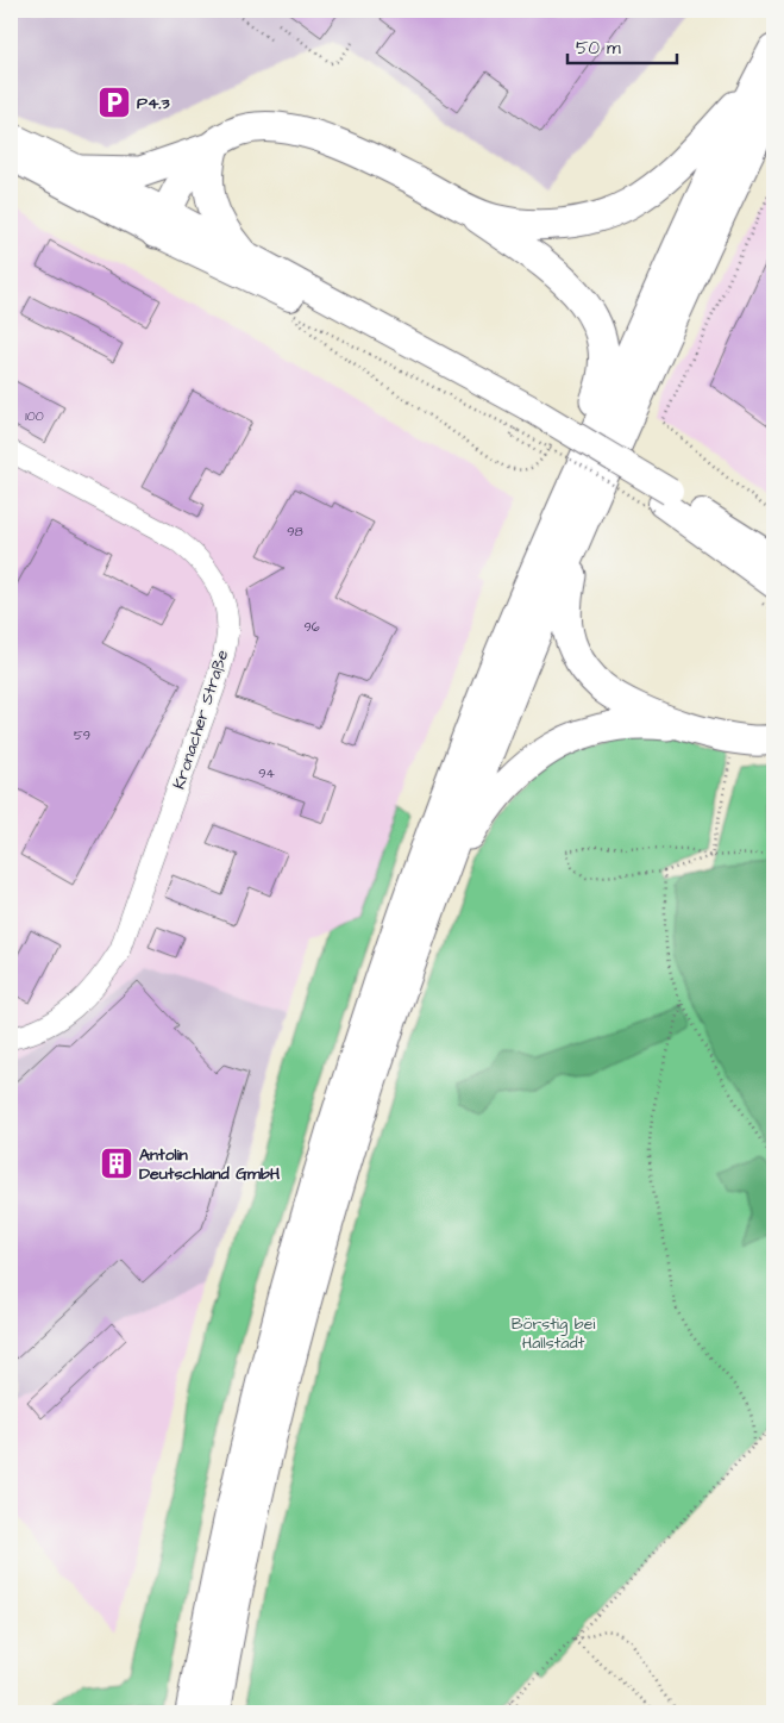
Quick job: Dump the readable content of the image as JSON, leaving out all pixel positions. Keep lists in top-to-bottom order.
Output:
{
  "streets": {
    "street": ["Kronacher Straße"]
  },
  "parks": ["Börstig bei Hallstadt"],
  "places": {
    "parking": ["P4.3"],
    "building": ["Antolin Deutschland GmbH"]
  },
  "house_numbers": [
    "100",
    "98",
    "96",
    "59",
    "94"
  ],
  "scale_bar": "50 m"
}
